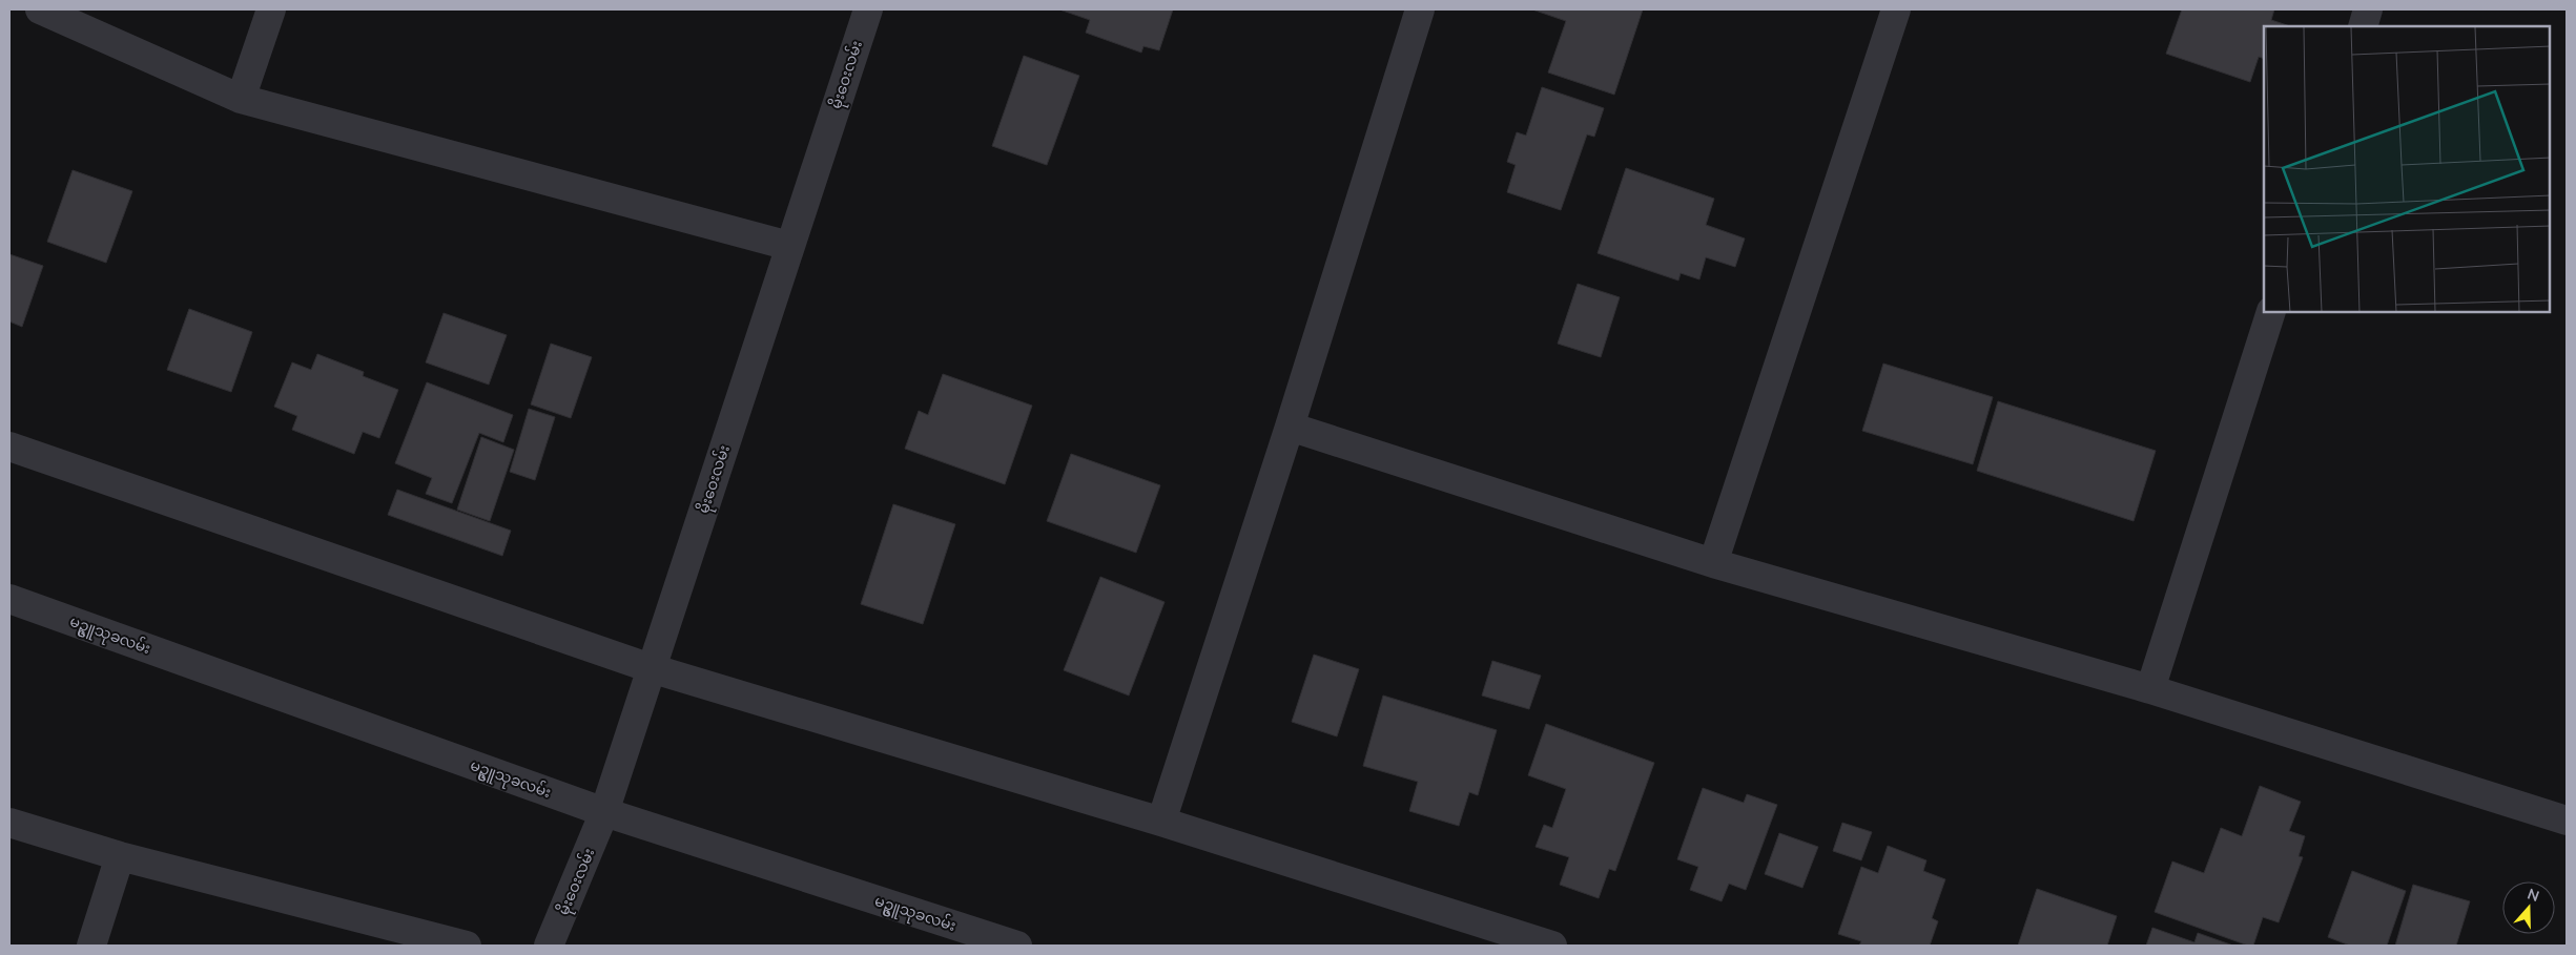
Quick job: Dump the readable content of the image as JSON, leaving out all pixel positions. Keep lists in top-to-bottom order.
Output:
{
  "streets": {
    "street": ["မိုးဝေးလမ်း", "မဥ္ဇူသုခလမ်း"]
  },
  "crossings": [
    ["မိုးဝေးလမ်း", "မဥ္ဇူသုခလမ်း"]
  ],
  "north": "top"
}
